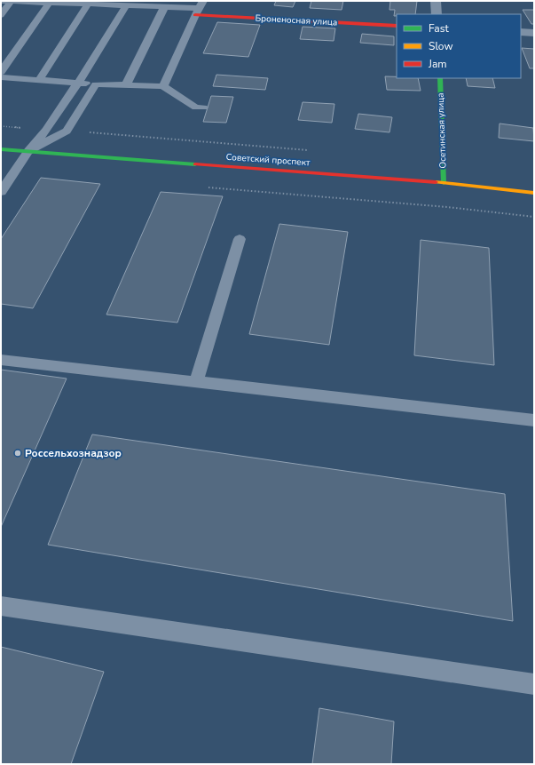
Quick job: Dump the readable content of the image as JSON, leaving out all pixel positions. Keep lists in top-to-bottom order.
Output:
{
  "streets": {
    "main road": ["Броненосная улица", "Осетинская улица", "Советский проспект"]
  },
  "crossings": [
    ["Осетинская улица", "Советский проспект"]
  ],
  "places": ["Россельхознадзор"],
  "legend": ["Fast", "Slow", "Jam"]
}
